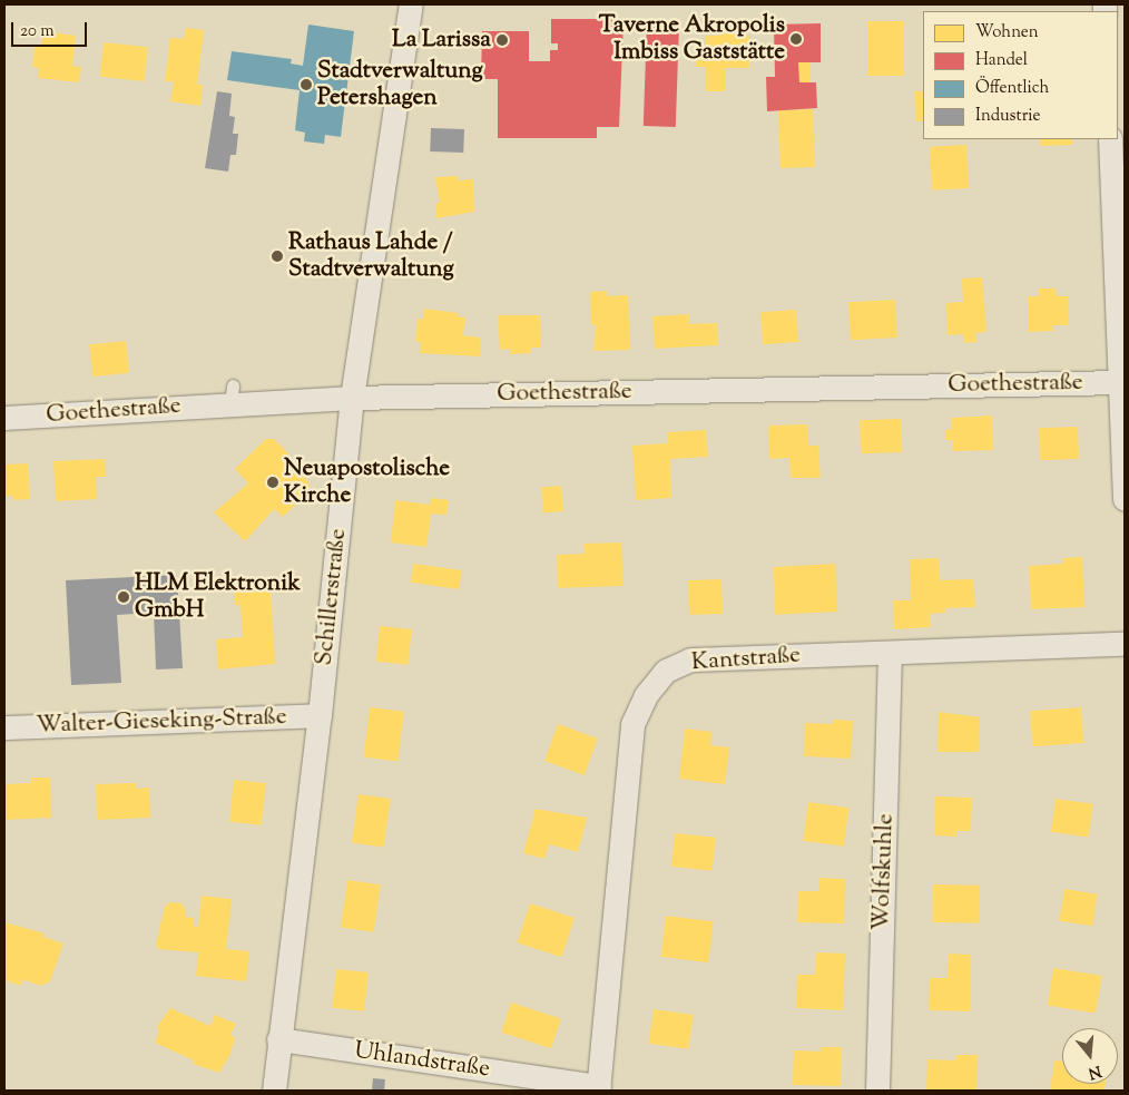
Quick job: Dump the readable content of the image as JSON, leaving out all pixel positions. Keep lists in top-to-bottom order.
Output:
{
  "streets": {
    "street": [
      "Goethestraße",
      "Schillerstraße",
      "Kantstraße",
      "Walter-Gieseking-Straße",
      "Wolfskuhle",
      "Uhlandstraße"
    ]
  },
  "crossings": [
    ["Goethestraße", "Schillerstraße"],
    ["Schillerstraße", "Walter-Gieseking-Straße"],
    ["Schillerstraße", "Uhlandstraße"],
    ["Kantstraße", "Wolfskuhle"],
    ["Kantstraße", "Uhlandstraße"]
  ],
  "places": [
    "Taverne Akropolis Imbiss Gaststätte",
    "La Larissa",
    "Stadtverwaltung Petershagen",
    "Rathaus Lahde / Stadtverwaltung",
    "Neuapostolische Kirche",
    "HLM Elektronik GmbH"
  ],
  "legend": [
    "Wohnen",
    "Handel",
    "Öffentlich",
    "Industrie"
  ],
  "scale_bar": "20 m",
  "north": "bottom"
}
